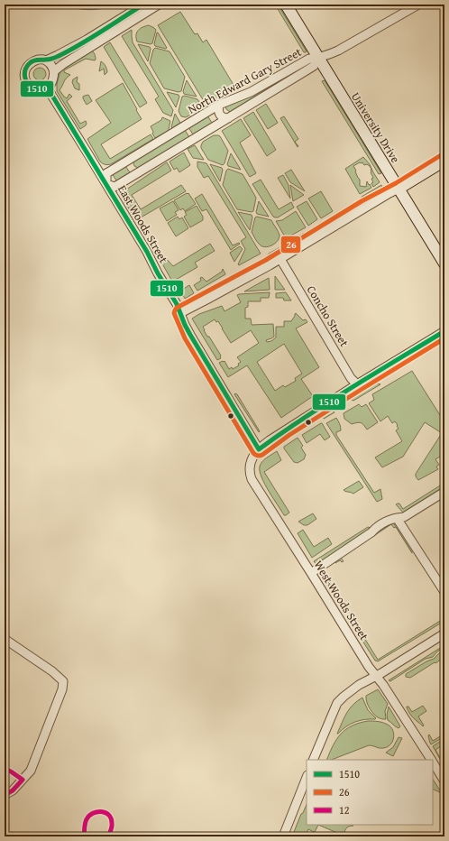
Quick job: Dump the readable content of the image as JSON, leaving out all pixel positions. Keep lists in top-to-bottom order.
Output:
{
  "streets": {
    "main road": ["University Drive"],
    "street": [
      "North Edward Gary Street",
      "East Woods Street",
      "Concho Street",
      "West Woods Street"
    ]
  },
  "crossings": [
    ["North Edward Gary Street", "University Drive"],
    ["North Edward Gary Street", "East Woods Street"],
    ["East Woods Street", "West Woods Street"]
  ],
  "lines": ["transit line 1510", "transit line 26", "transit line 12"],
  "legend": ["1510", "26", "12"]
}
